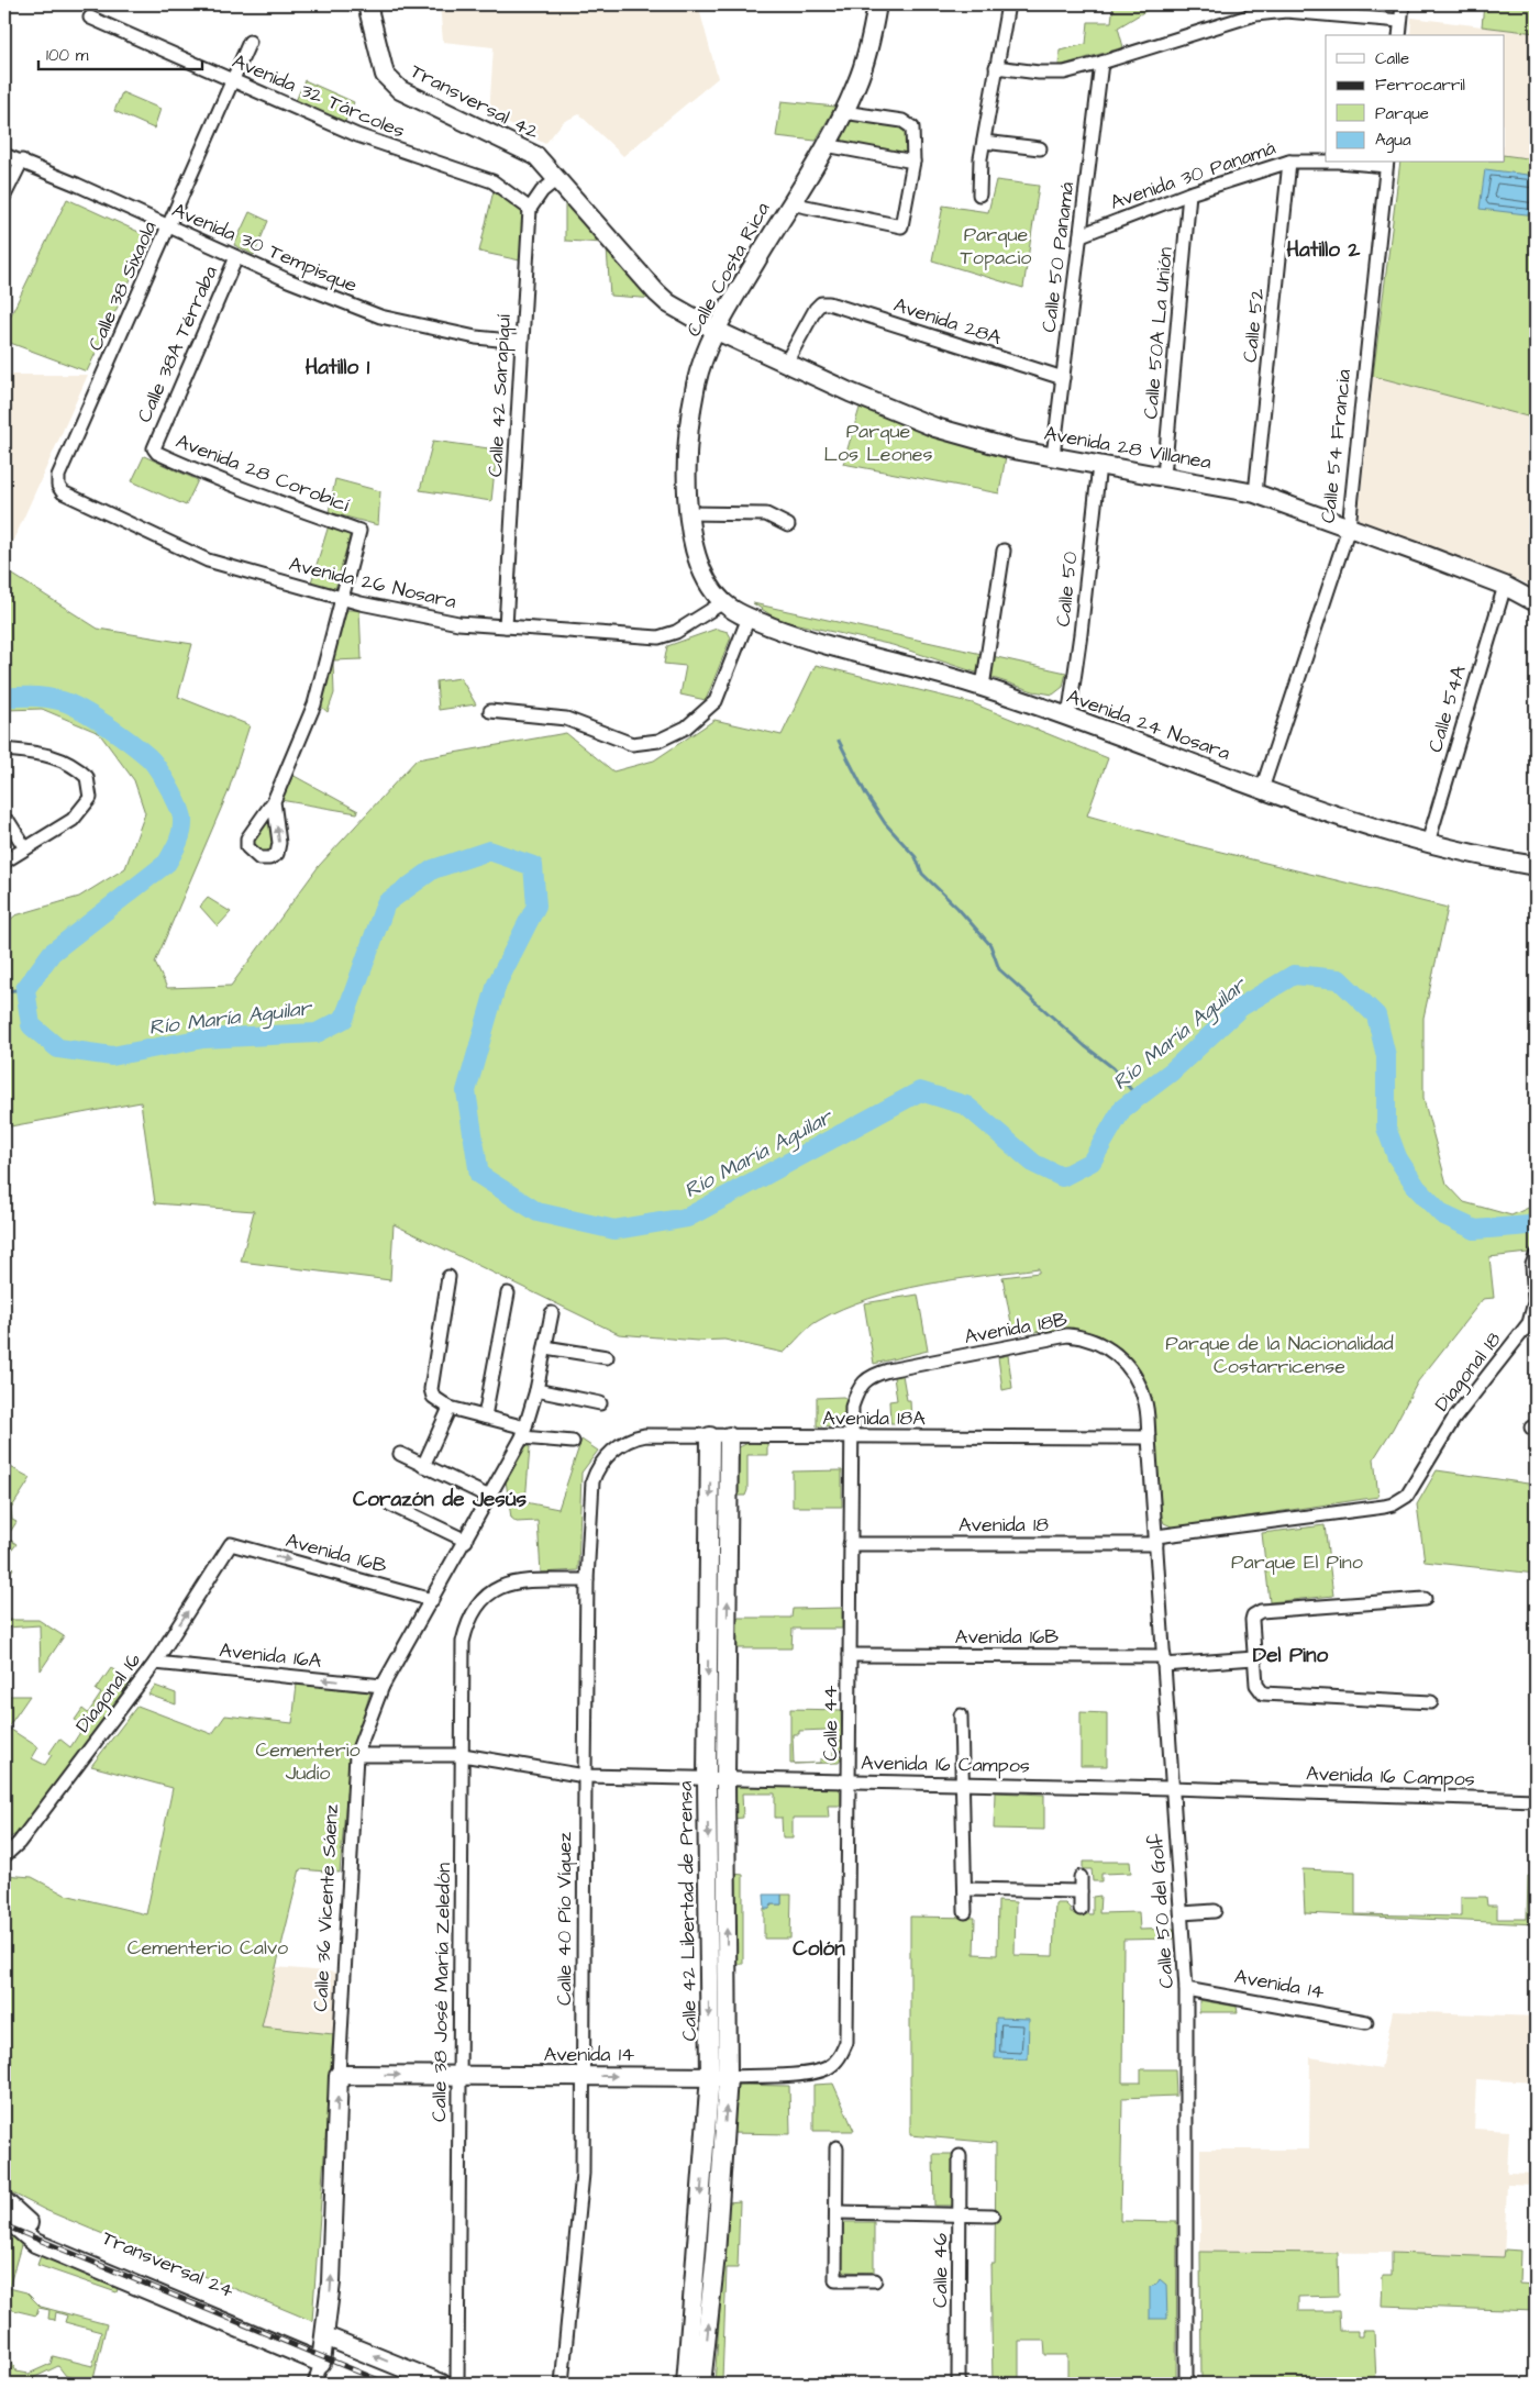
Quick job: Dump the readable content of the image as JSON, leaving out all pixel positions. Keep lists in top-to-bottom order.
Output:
{
  "streets": {
    "main road": [
      "Transversal 42",
      "Calle Costa Rica",
      "Avenida 28 Villanea",
      "Avenida 24 Nosara",
      "Calle 36 Vicente Sáenz",
      "Calle 42 Libertad de Prensa",
      "Avenida 14",
      "Transversal 24"
    ],
    "street": [
      "Avenida 32 Tárcoles",
      "Avenida 30 Panamá",
      "Avenida 30 Tempisque",
      "Calle 50 Panamá",
      "Calle 38 Sixaola",
      "Avenida 28A",
      "Calle 52",
      "Calle 50A La Unión",
      "Calle 38A Térraba",
      "Calle 42 Sarapiquí",
      "Calle 54 Francia",
      "Avenida 28 Corobicí",
      "Avenida 26 Nosara",
      "Calle 50",
      "Calle 54A",
      "Avenida 18B",
      "Diagonal 18",
      "Avenida 18A",
      "Avenida 18",
      "Avenida 16B",
      "Avenida 16A",
      "Diagonal 16",
      "Calle 44",
      "Avenida 16 Campos",
      "Calle 50 del Golf",
      "Calle 40 Pío Víquez",
      "Calle 38 José María Zeledón",
      "Calle 46"
    ]
  },
  "crossings": [
    ["Avenida 32 Tárcoles", "Calle 38 Sixaola"],
    ["Avenida 32 Tárcoles", "Calle 42 Sarapiquí"],
    ["Transversal 42", "Calle Costa Rica"],
    ["Transversal 42", "Avenida 28 Villanea"],
    ["Avenida 30 Panamá", "Calle 50 Panamá"],
    ["Avenida 30 Panamá", "Calle 52"],
    ["Avenida 30 Panamá", "Calle 50A La Unión"],
    ["Avenida 30 Panamá", "Calle 54 Francia"],
    ["Avenida 30 Tempisque", "Calle 38 Sixaola"],
    ["Avenida 30 Tempisque", "Calle 38A Térraba"],
    ["Avenida 30 Tempisque", "Calle 42 Sarapiquí"],
    ["Calle 50 Panamá", "Avenida 28A"],
    ["Calle 50 Panamá", "Avenida 28 Villanea"],
    ["Calle Costa Rica", "Avenida 28 Villanea"],
    ["Calle Costa Rica", "Avenida 26 Nosara"],
    ["Calle Costa Rica", "Avenida 24 Nosara"],
    ["Calle 38 Sixaola", "Avenida 26 Nosara"],
    ["Avenida 28A", "Avenida 28 Villanea"],
    ["Calle 52", "Avenida 28 Villanea"],
    ["Calle 50A La Unión", "Avenida 28 Villanea"],
    ["Calle 38A Térraba", "Avenida 28 Corobicí"],
    ["Calle 42 Sarapiquí", "Avenida 26 Nosara"],
    ["Calle 54 Francia", "Avenida 28 Villanea"],
    ["Calle 54 Francia", "Avenida 24 Nosara"],
    ["Avenida 28 Villanea", "Calle 50"],
    ["Avenida 28 Villanea", "Calle 54A"],
    ["Avenida 28 Corobicí", "Avenida 26 Nosara"],
    ["Calle 50", "Avenida 24 Nosara"],
    ["Calle 54A", "Avenida 24 Nosara"],
    ["Avenida 18B", "Avenida 18A"],
    ["Avenida 18B", "Calle 44"],
    ["Avenida 18B", "Calle 50 del Golf"],
    ["Diagonal 18", "Avenida 18"],
    ["Avenida 18A", "Calle 44"],
    ["Avenida 18A", "Calle 42 Libertad de Prensa"],
    ["Avenida 18A", "Calle 50 del Golf"],
    ["Avenida 18A", "Calle 40 Pío Víquez"],
    ["Avenida 18", "Calle 44"],
    ["Avenida 18", "Calle 50 del Golf"],
    ["Avenida 16B", "Diagonal 16"],
    ["Avenida 16B", "Calle 44"],
    ["Avenida 16B", "Calle 36 Vicente Sáenz"],
    ["Avenida 16B", "Calle 50 del Golf"],
    ["Avenida 16A", "Diagonal 16"],
    ["Avenida 16A", "Calle 36 Vicente Sáenz"],
    ["Calle 44", "Avenida 16 Campos"],
    ["Calle 44", "Avenida 14"],
    ["Avenida 16 Campos", "Calle 36 Vicente Sáenz"],
    ["Avenida 16 Campos", "Calle 42 Libertad de Prensa"],
    ["Avenida 16 Campos", "Calle 50 del Golf"],
    ["Avenida 16 Campos", "Calle 40 Pío Víquez"],
    ["Avenida 16 Campos", "Calle 38 José María Zeledón"],
    ["Calle 36 Vicente Sáenz", "Avenida 14"],
    ["Calle 36 Vicente Sáenz", "Transversal 24"],
    ["Calle 42 Libertad de Prensa", "Avenida 14"],
    ["Calle 50 del Golf", "Avenida 14"],
    ["Calle 40 Pío Víquez", "Avenida 14"],
    ["Calle 40 Pío Víquez", "Calle 38 José María Zeledón"],
    ["Avenida 14", "Calle 38 José María Zeledón"]
  ],
  "one_way": ["Avenida 16A", "Diagonal 16", "Avenida 14"],
  "districts": [
    "Hatillo 2",
    "Hatillo 1",
    "Corazón de Jesús",
    "Del Pino",
    "Colón"
  ],
  "water": ["Río María Aguilar"],
  "parks": [
    "Parque Topacio",
    "Parque Los Leones",
    "Parque de la Nacionalidad Costarricense",
    "Parque El Pino",
    "Cementerio Judío",
    "Cementerio Calvo"
  ],
  "legend": [
    "Calle",
    "Ferrocarril",
    "Parque",
    "Agua"
  ],
  "scale_bar": "100 m"
}
